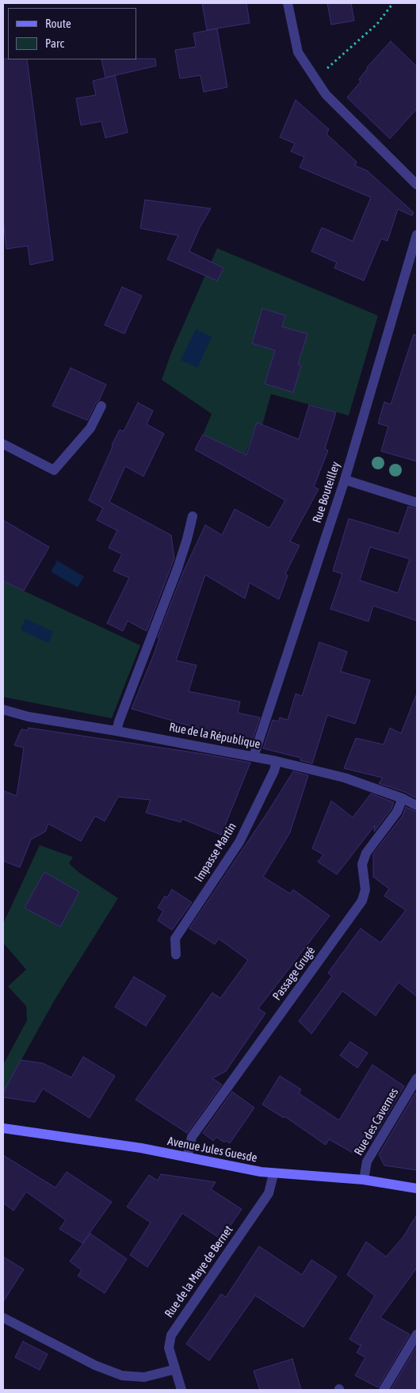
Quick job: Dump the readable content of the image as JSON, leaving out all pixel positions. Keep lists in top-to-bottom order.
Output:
{
  "streets": {
    "street": [
      "Rue Bouteilley",
      "Rue de la République",
      "Impasse Martin",
      "Passage Grugé",
      "Rue des Cavernes",
      "Avenue Jules Guesde",
      "Rue de la Maye de Bernet"
    ]
  },
  "crossings": [
    ["Rue Bouteilley", "Rue de la République"],
    ["Rue de la République", "Impasse Martin"],
    ["Rue de la République", "Passage Grugé"],
    ["Passage Grugé", "Avenue Jules Guesde"],
    ["Rue des Cavernes", "Avenue Jules Guesde"],
    ["Avenue Jules Guesde", "Rue de la Maye de Bernet"]
  ],
  "legend": ["Route", "Parc"]
}
